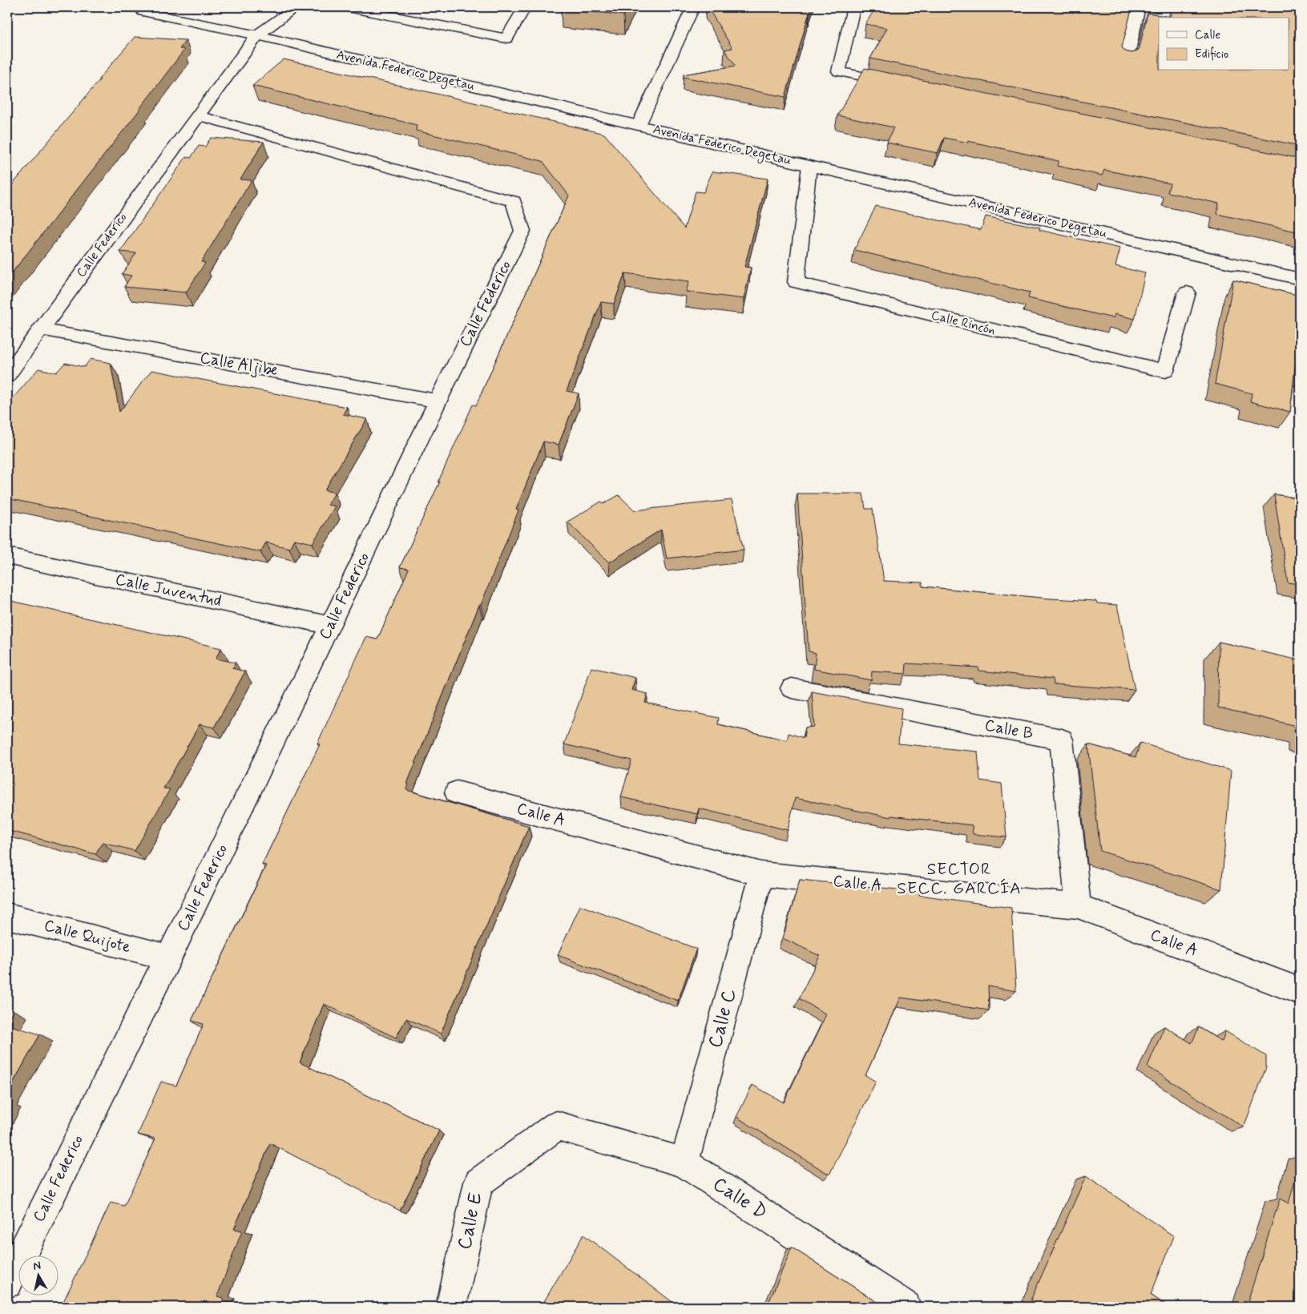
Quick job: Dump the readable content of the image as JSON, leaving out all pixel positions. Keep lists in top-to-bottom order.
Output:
{
  "streets": {
    "street": [
      "Avenida Federico Degetau",
      "Calle Federico",
      "Calle Rincón",
      "Calle Aljibe",
      "Calle Juventud",
      "Calle B",
      "Calle A",
      "Calle Quijote",
      "Calle C",
      "Calle D",
      "Calle E"
    ]
  },
  "crossings": [
    ["Avenida Federico Degetau", "Calle Federico"],
    ["Avenida Federico Degetau", "Calle Rincón"],
    ["Calle Federico", "Calle Aljibe"],
    ["Calle Federico", "Calle Juventud"],
    ["Calle Federico", "Calle Quijote"],
    ["Calle B", "Calle A"],
    ["Calle A", "Calle C"],
    ["Calle C", "Calle D"],
    ["Calle D", "Calle E"]
  ],
  "districts": ["SECTOR SECC. GARCÍA"],
  "legend": ["Calle", "Edificio"],
  "north": "top"
}
